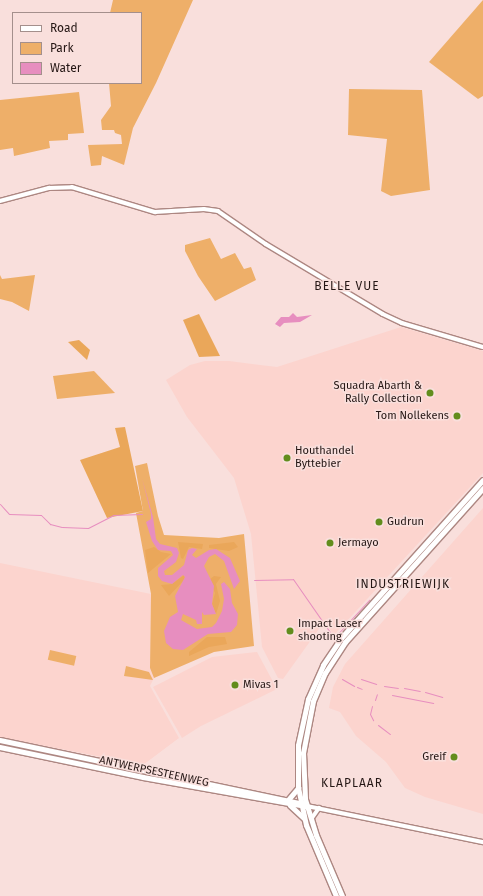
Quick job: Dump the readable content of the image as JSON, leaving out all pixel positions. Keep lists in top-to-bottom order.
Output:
{
  "streets": {
    "main road": ["ANTWERPSESTEENWEG"]
  },
  "districts": ["BELLE VUE", "INDUSTRIEWIJK", "KLAPLAAR"],
  "places": [
    "Squadra Abarth & Rally Collection",
    "Tom Nollekens",
    "Houthandel Byttebier",
    "Gudrun",
    "Jermayo",
    "Impact Laser shooting",
    "Mivas 1",
    "Greif"
  ],
  "legend": ["Road", "Park", "Water"]
}
